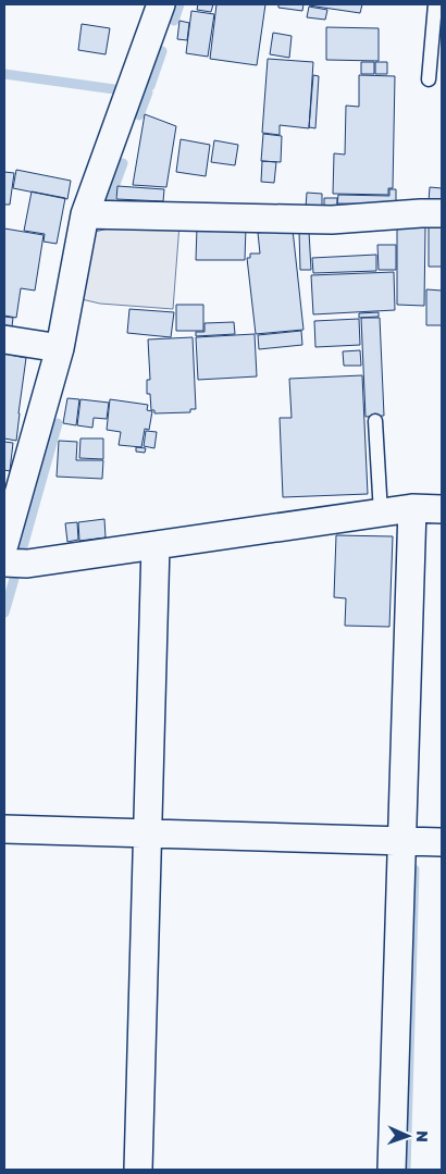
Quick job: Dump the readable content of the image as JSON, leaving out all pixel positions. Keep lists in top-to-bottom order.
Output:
{
  "north": "right"
}
